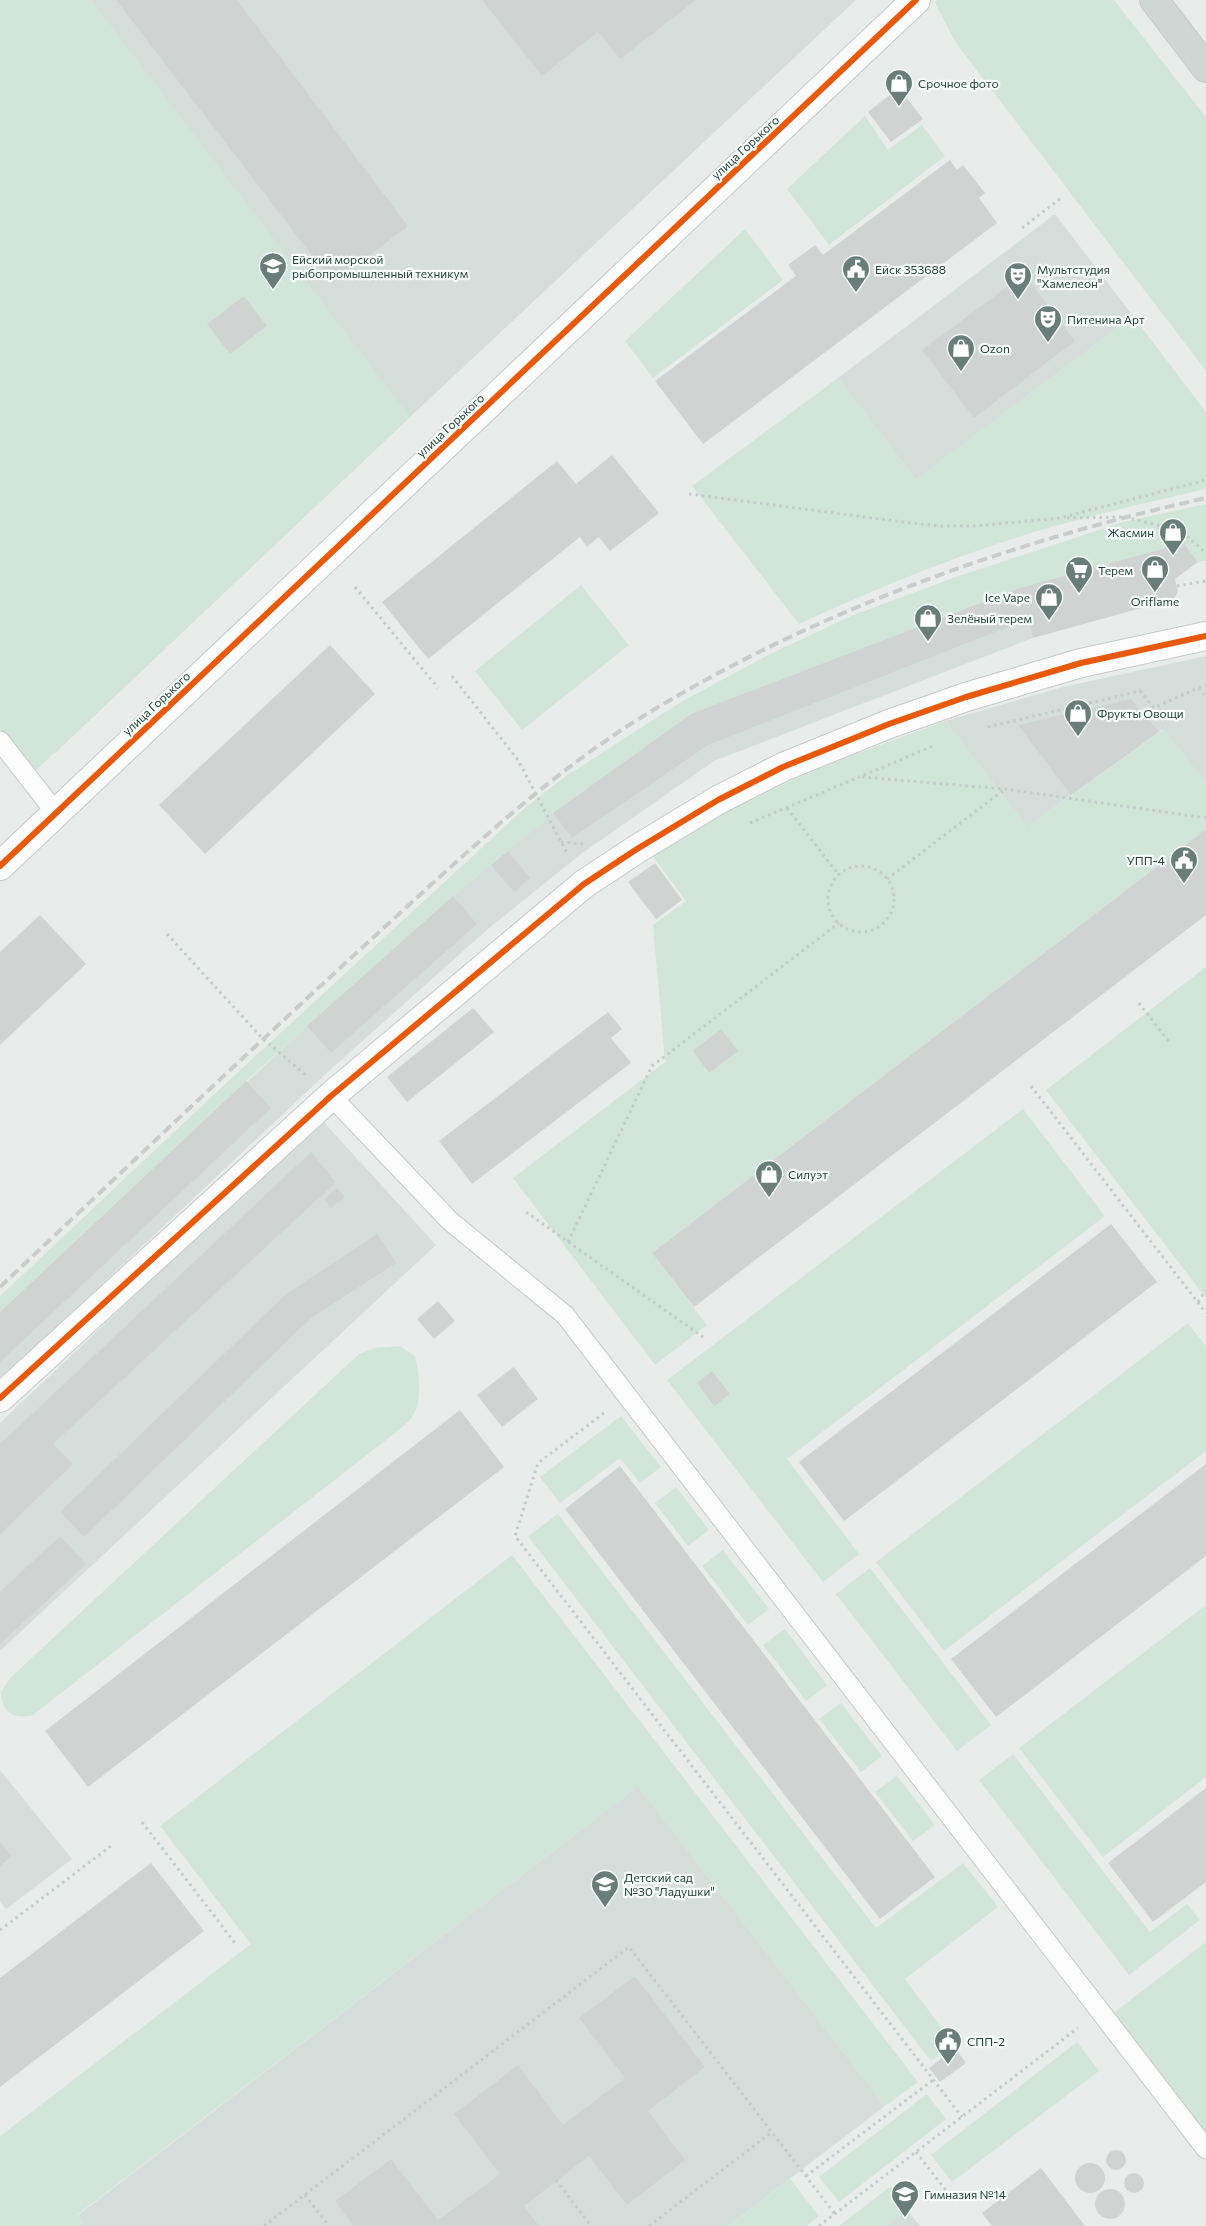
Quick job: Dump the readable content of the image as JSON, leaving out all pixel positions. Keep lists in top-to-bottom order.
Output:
{
  "streets": {
    "street": ["улица Горького"]
  },
  "places": {
    "shop": [
      "Срочное фото",
      "Ozon",
      "Жасмин",
      "Oriflame",
      "Ice Vape",
      "Зелёный терем",
      "Фрукты Овощи",
      "Силуэт"
    ],
    "school or university": ["Ейский морской рыбопромышленный техникум", "Детский сад №30 \"Ладушки\"", "Гимназия №14"],
    "public building": ["Ейск 353688", "УПП-4", "СПП-2"],
    "theatre": ["Мультстудия \"Хамелеон\"", "Питенина Арт"],
    "supermarket": ["Терем"]
  }
}
